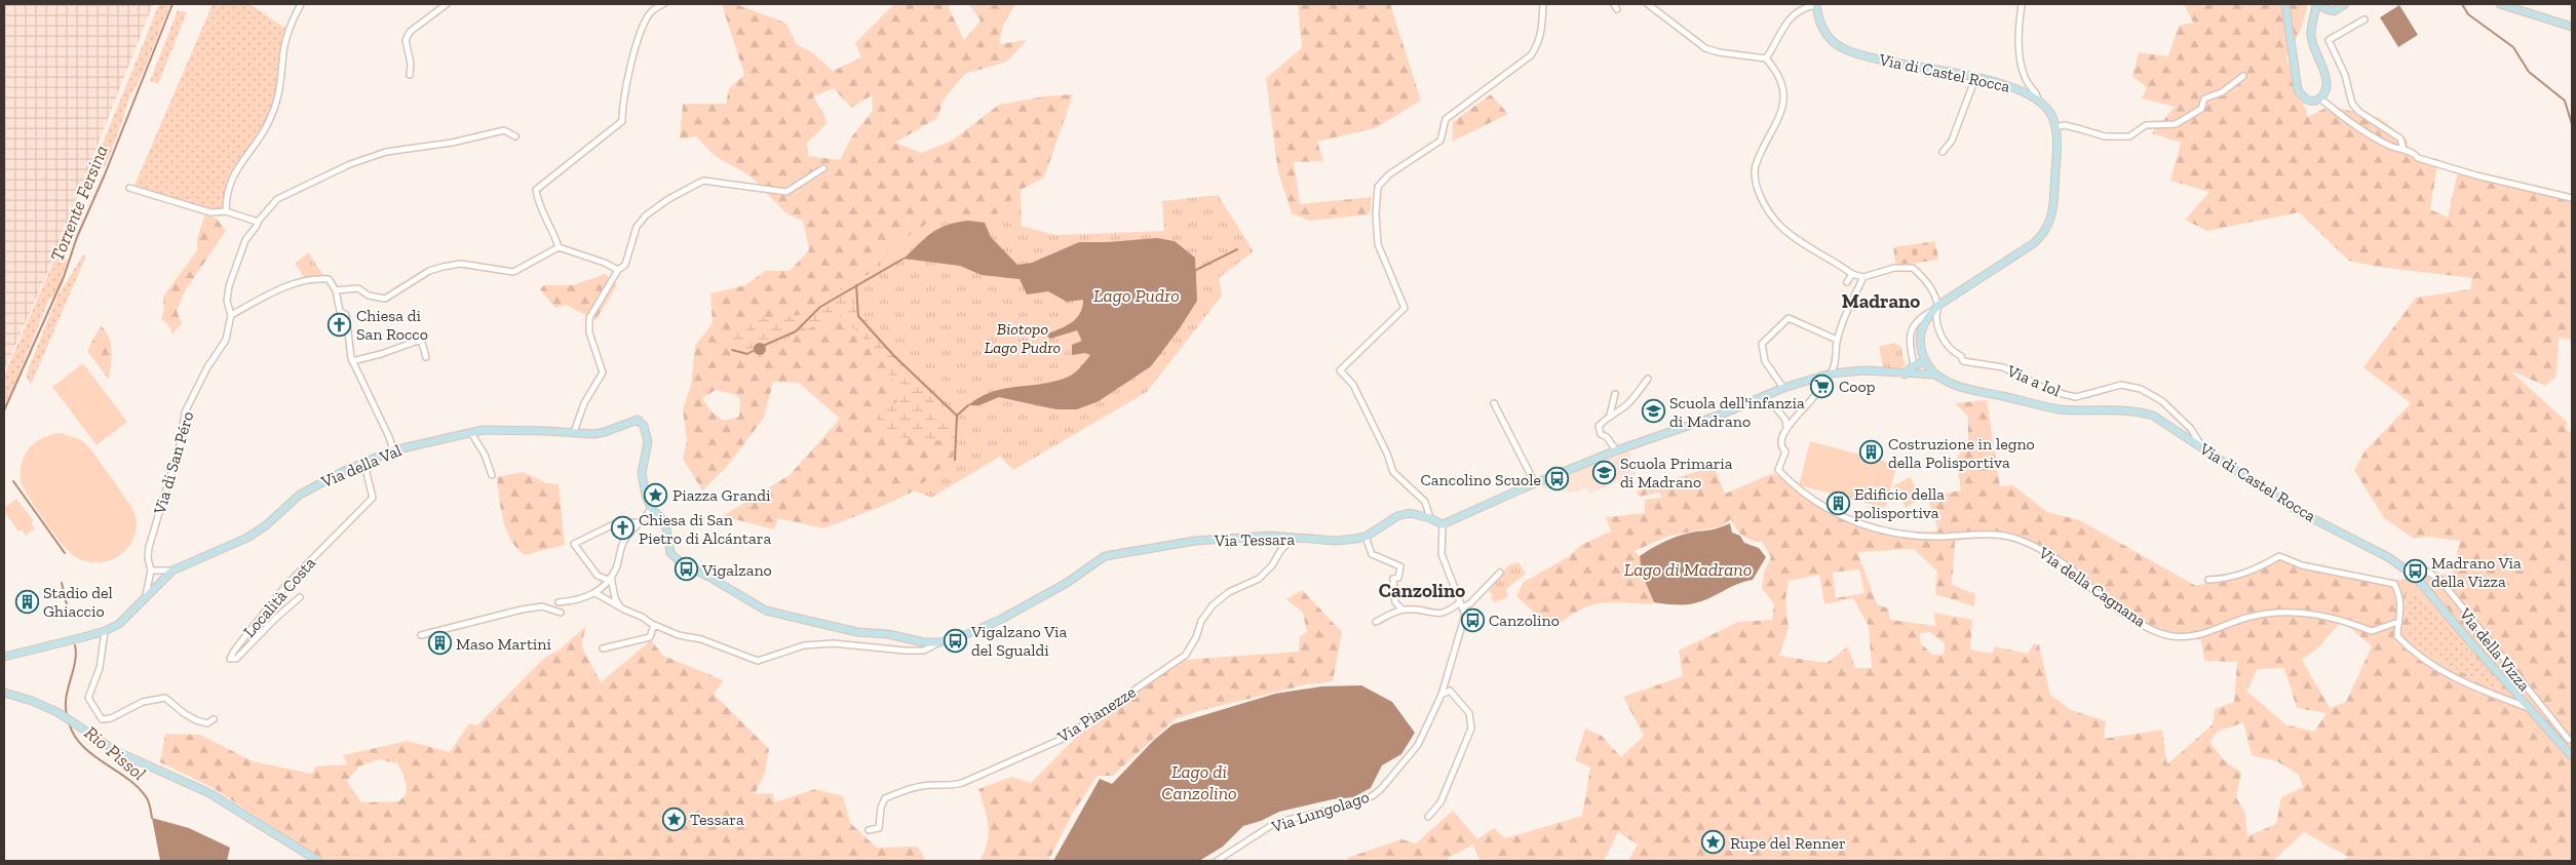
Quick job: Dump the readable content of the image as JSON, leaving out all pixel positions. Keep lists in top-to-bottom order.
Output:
{
  "streets": {
    "street": [
      "Via di Castel Rocca",
      "Via a Iol",
      "Via di San Péro",
      "Via della Val",
      "Via Tessara",
      "Via della Cagnana",
      "Località Costa",
      "Via della Vizza",
      "Via Pianezze",
      "Via Lungolago"
    ]
  },
  "crossings": [
    ["Via di Castel Rocca", "Via a Iol"],
    ["Via di Castel Rocca", "Via della Vizza"],
    ["Via di San Péro", "Via della Val"],
    ["Via della Val", "Località Costa"],
    ["Via Tessara", "Via Pianezze"]
  ],
  "districts": ["Madrano", "Canzolino"],
  "water": [
    "Torrente Fersina",
    "Lago Pudro",
    "Lago di Madrano",
    "Rio Pissol",
    "Lago di Canzolino"
  ],
  "parks": ["Biotopo Lago Pudro"],
  "places": {
    "church": ["Chiesa di San Rocco", "Chiesa di San Pietro di Alcántara"],
    "supermarket": ["Coop"],
    "school or university": ["Scuola dell'infanzia di Madrano", "Scuola Primaria di Madrano"],
    "building": [
      "Costruzione in legno della Polisportiva",
      "Edificio della polisportiva",
      "Stadio del Ghiaccio",
      "Maso Martini"
    ],
    "bus stop": [
      "Cancolino Scuole",
      "Vigalzano",
      "Madrano Via della Vizza",
      "Canzolino",
      "Vigalzano Via del Sgualdi"
    ],
    "place": ["Piazza Grandi", "Tessara", "Rupe del Renner"]
  }
}
